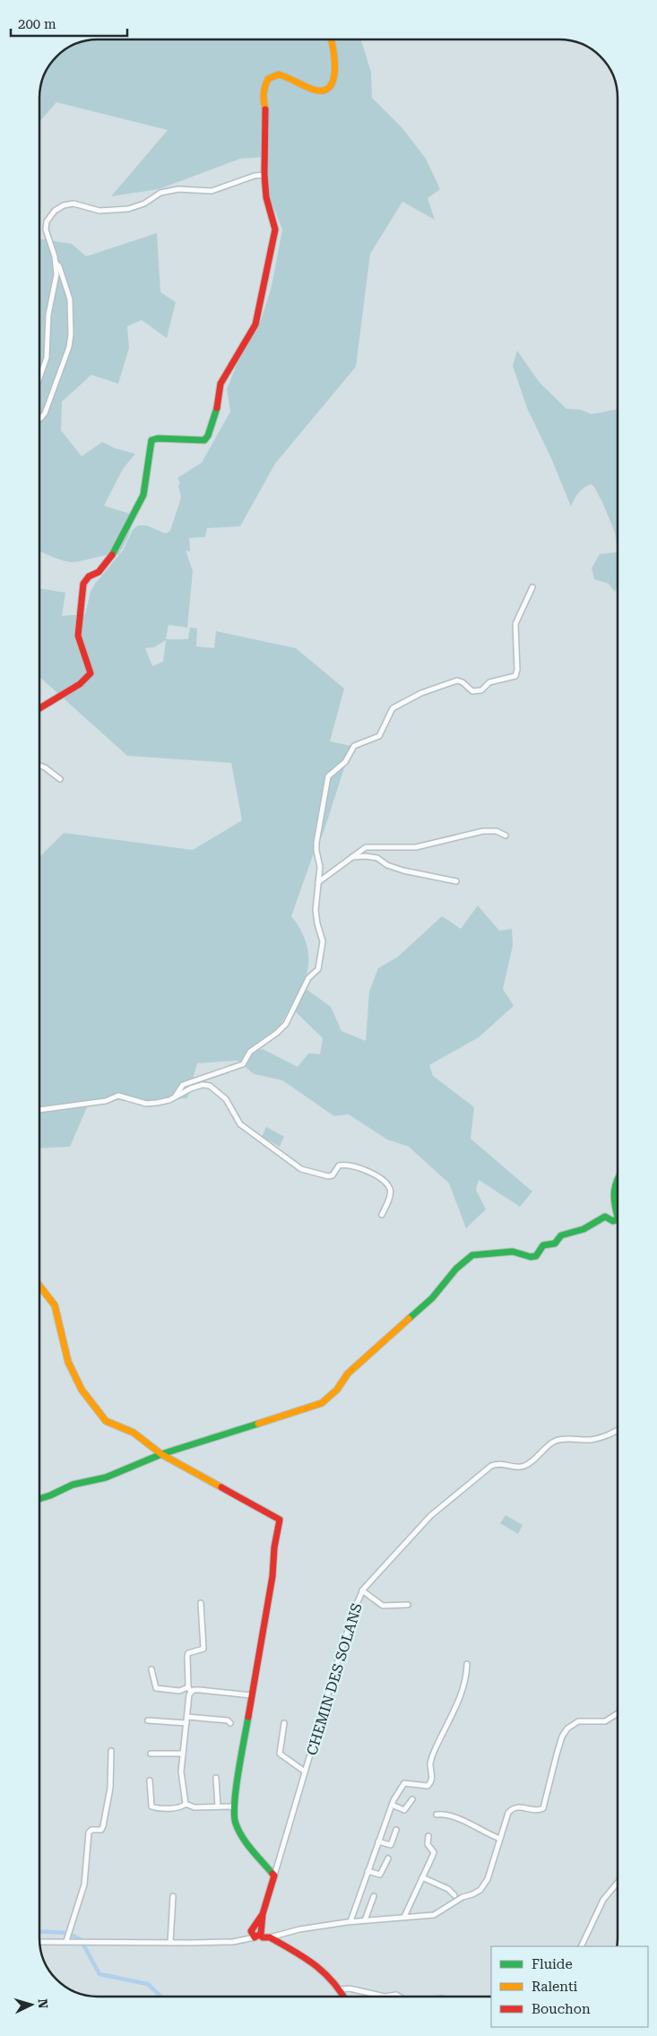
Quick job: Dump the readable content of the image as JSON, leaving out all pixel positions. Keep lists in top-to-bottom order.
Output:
{
  "streets": {
    "street": ["CHEMIN DES SOLANS"]
  },
  "legend": ["Fluide", "Ralenti", "Bouchon"],
  "scale_bar": "200 m",
  "north": "right"
}
